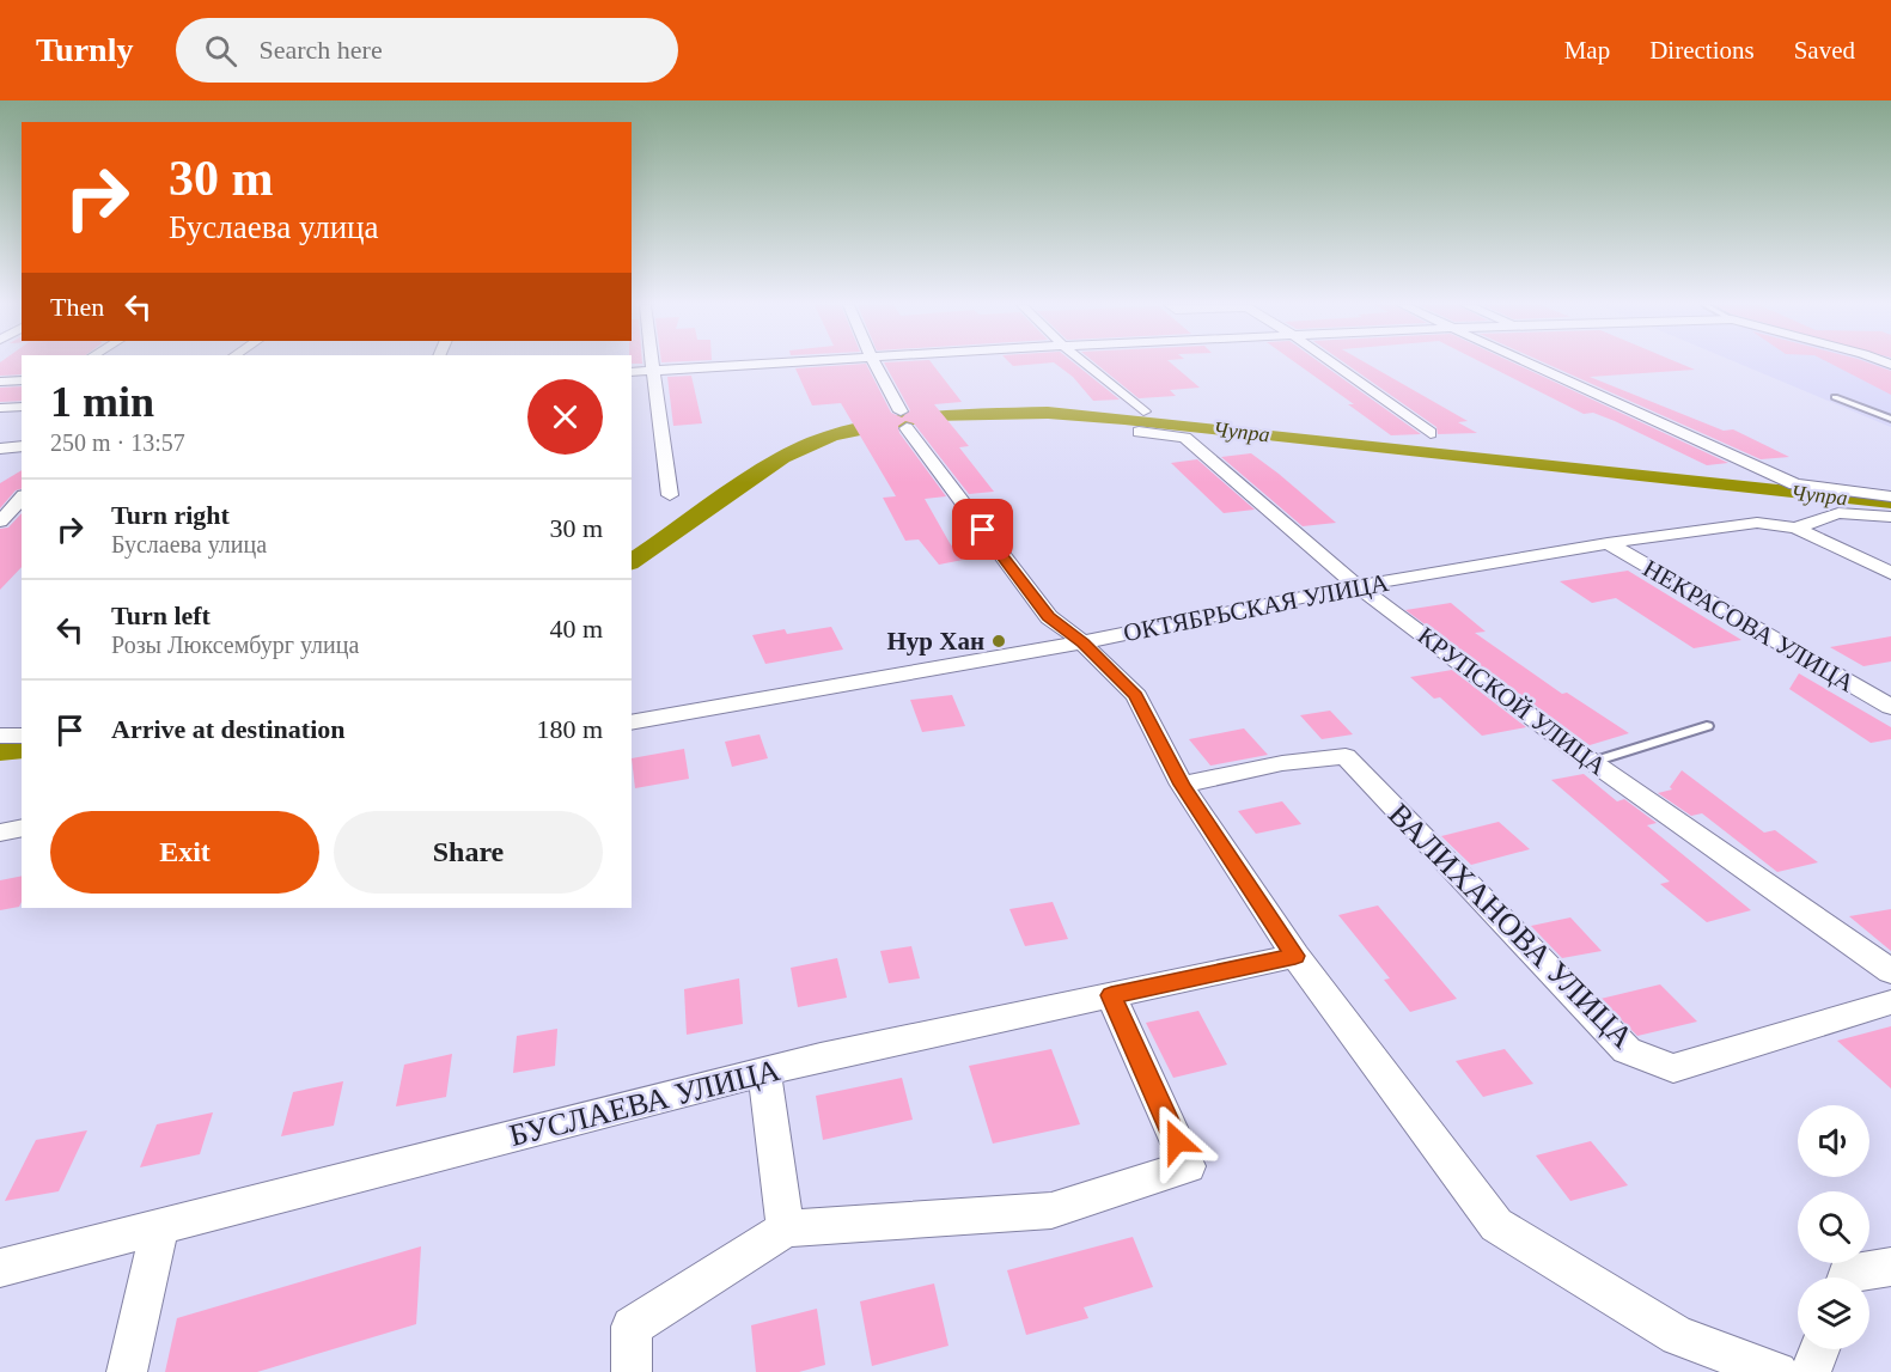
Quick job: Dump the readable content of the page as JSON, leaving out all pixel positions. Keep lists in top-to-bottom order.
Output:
{
  "streets": {
    "street": [
      "ОКТЯБРЬСКАЯ УЛИЦА",
      "НЕКРАСОВА УЛИЦА",
      "КРУПСКОЙ УЛИЦА",
      "ВАЛИХАНОВА УЛИЦА",
      "БУСЛАЕВА УЛИЦА"
    ]
  },
  "crossings": [
    ["ОКТЯБРЬСКАЯ УЛИЦА", "НЕКРАСОВА УЛИЦА"],
    ["ОКТЯБРЬСКАЯ УЛИЦА", "КРУПСКОЙ УЛИЦА"]
  ],
  "water": ["Чупра"],
  "places": ["Нур Хан"],
  "page": {
    "header": "Turnly",
    "search": "Search here",
    "nav": ["Map", "Directions", "Saved"],
    "turn": ["30 m", "Буслаева улица"],
    "then": "Then",
    "heading": ["1 min", "250 m · 13:57"],
    "list": [
      {
        "name": "Turn right",
        "note": "Буслаева улица",
        "value": "30 m"
      },
      {
        "name": "Turn left",
        "note": "Розы Люксембург улица",
        "value": "40 m"
      },
      {
        "name": "Arrive at destination",
        "value": "180 m"
      }
    ],
    "buttons": ["Exit", "Share"]
  }
}
